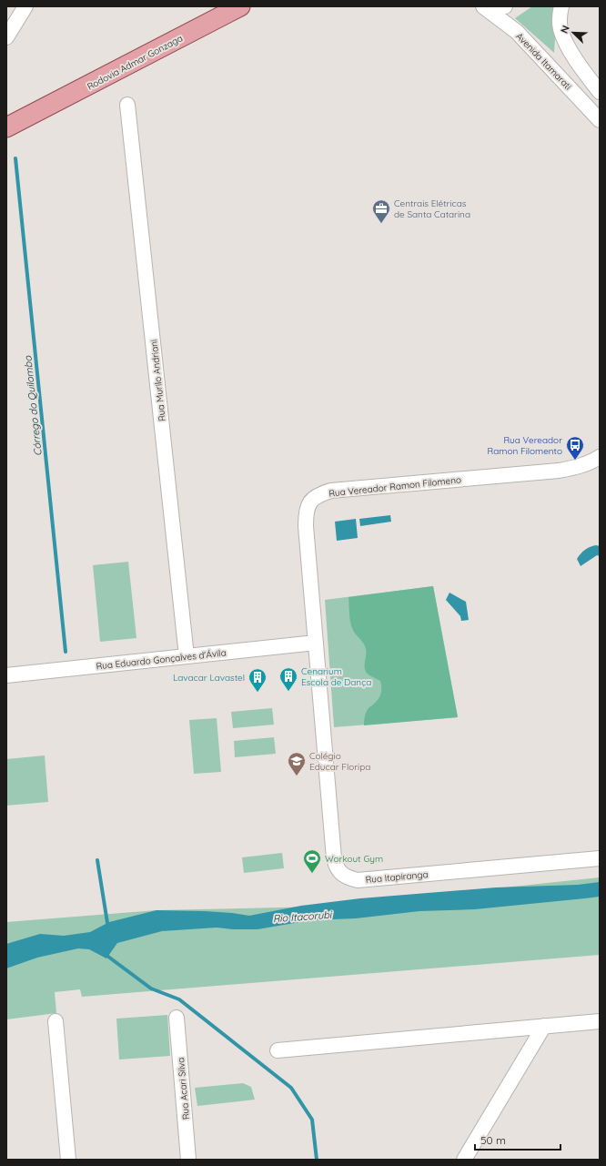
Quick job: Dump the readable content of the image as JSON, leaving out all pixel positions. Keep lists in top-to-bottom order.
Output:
{
  "streets": {
    "main road": ["Rodovia Admar Gonzaga"],
    "street": [
      "Avenida Itamarati",
      "Rua Murilo Andriani",
      "Rua Vereador Ramon Filomeno",
      "Rua Eduardo Gonçalves d'Ávila",
      "Rua Itapiranga",
      "Rua Acari Silva"
    ]
  },
  "crossings": [
    ["Rua Murilo Andriani", "Rua Eduardo Gonçalves d'Ávila"],
    ["Rua Vereador Ramon Filomeno", "Rua Eduardo Gonçalves d'Ávila"],
    ["Rua Vereador Ramon Filomeno", "Rua Itapiranga"],
    ["Rua Eduardo Gonçalves d'Ávila", "Rua Itapiranga"]
  ],
  "water": ["Córrego do Quilombo", "Rio Itacorubi"],
  "places": {
    "office": ["Centrais Elétricas de Santa Catarina"],
    "bus stop": ["Rua Vereador Ramon Filomento"],
    "building": ["Cenarium Escola de Dança", "Lavacar Lavastel"],
    "school or university": ["Colégio Educar Floripa"],
    "sports": ["Workout Gym"]
  },
  "scale_bar": "50 m",
  "north": "top left"
}
